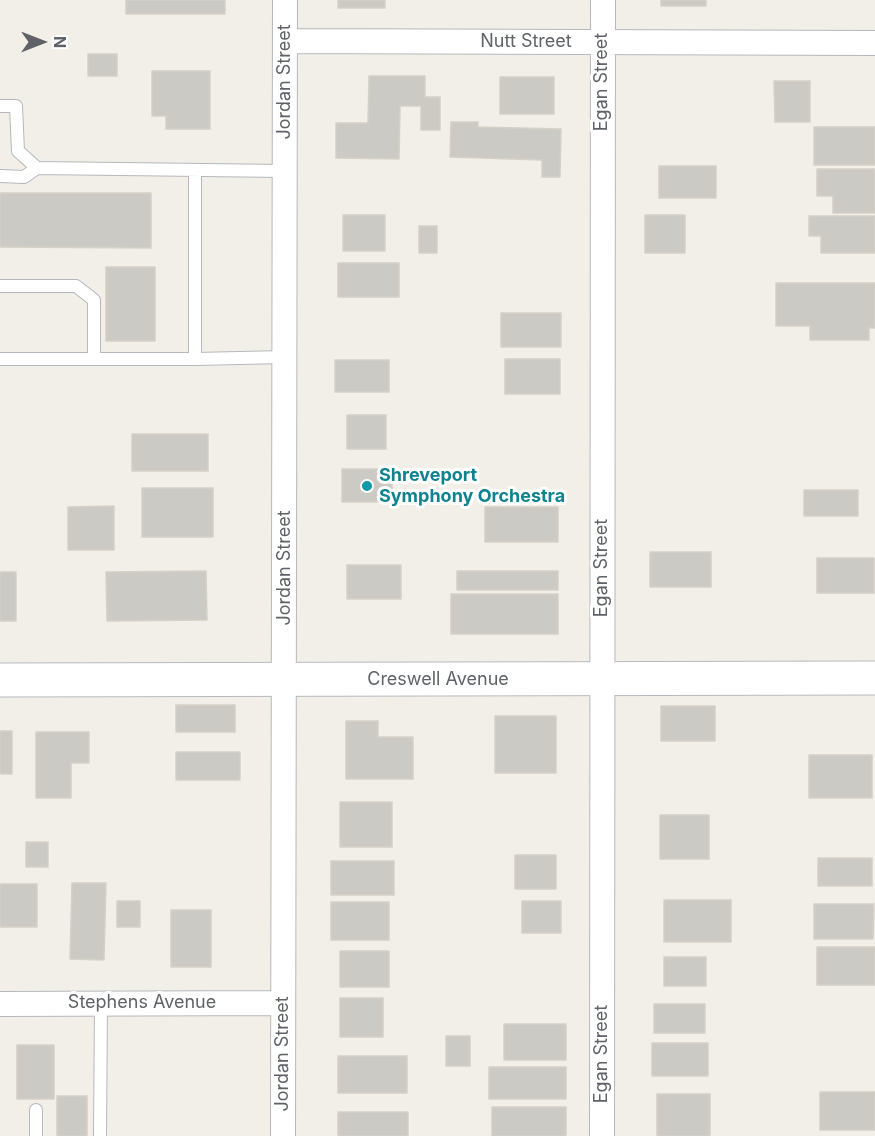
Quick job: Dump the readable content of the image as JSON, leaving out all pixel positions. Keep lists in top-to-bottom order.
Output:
{
  "streets": {
    "street": [
      "Nutt Street",
      "Jordan Street",
      "Egan Street",
      "Creswell Avenue",
      "Stephens Avenue"
    ]
  },
  "crossings": [
    ["Nutt Street", "Jordan Street"],
    ["Nutt Street", "Egan Street"],
    ["Jordan Street", "Creswell Avenue"],
    ["Jordan Street", "Stephens Avenue"],
    ["Egan Street", "Creswell Avenue"]
  ],
  "places": ["Shreveport Symphony Orchestra"],
  "north": "right"
}
